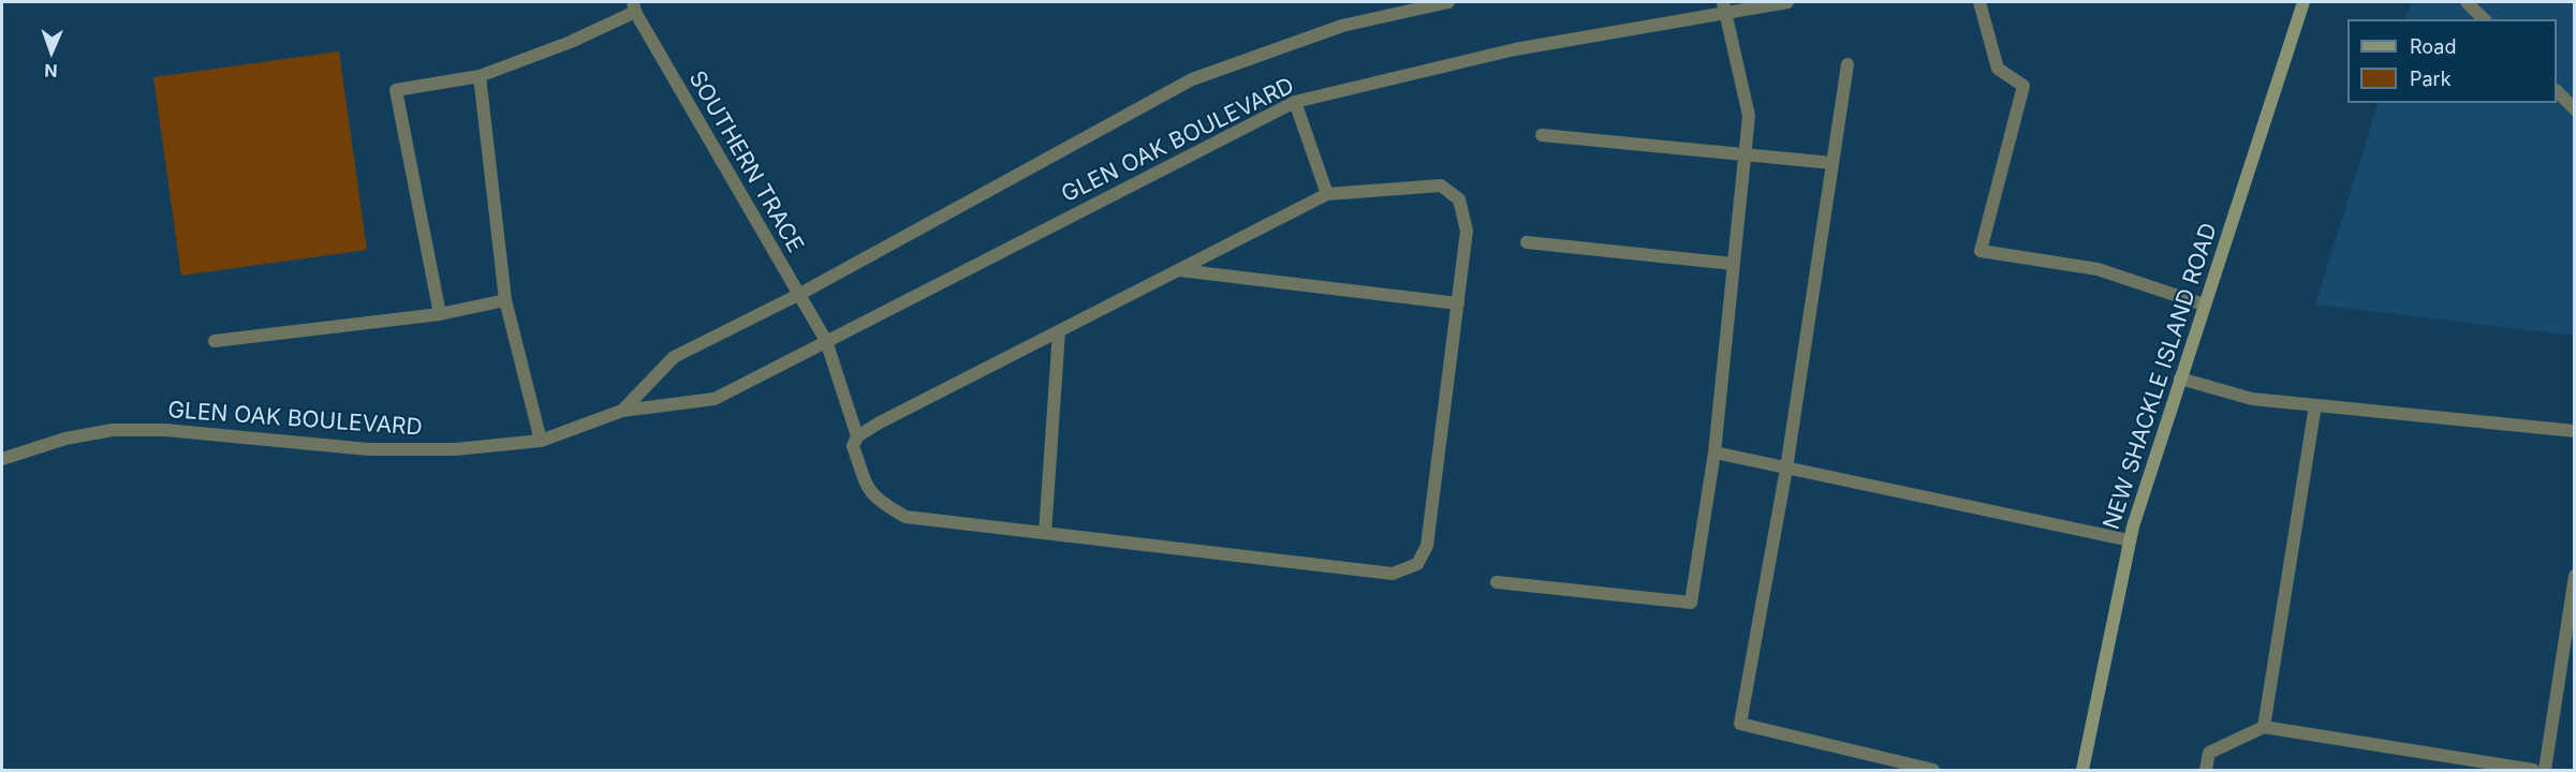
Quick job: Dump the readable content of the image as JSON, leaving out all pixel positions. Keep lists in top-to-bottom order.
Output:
{
  "streets": {
    "main road": ["NEW SHACKLE ISLAND ROAD"],
    "street": ["GLEN OAK BOULEVARD", "SOUTHERN TRACE"]
  },
  "crossings": [
    ["GLEN OAK BOULEVARD", "SOUTHERN TRACE"]
  ],
  "legend": ["Road", "Park"],
  "north": "bottom"
}
